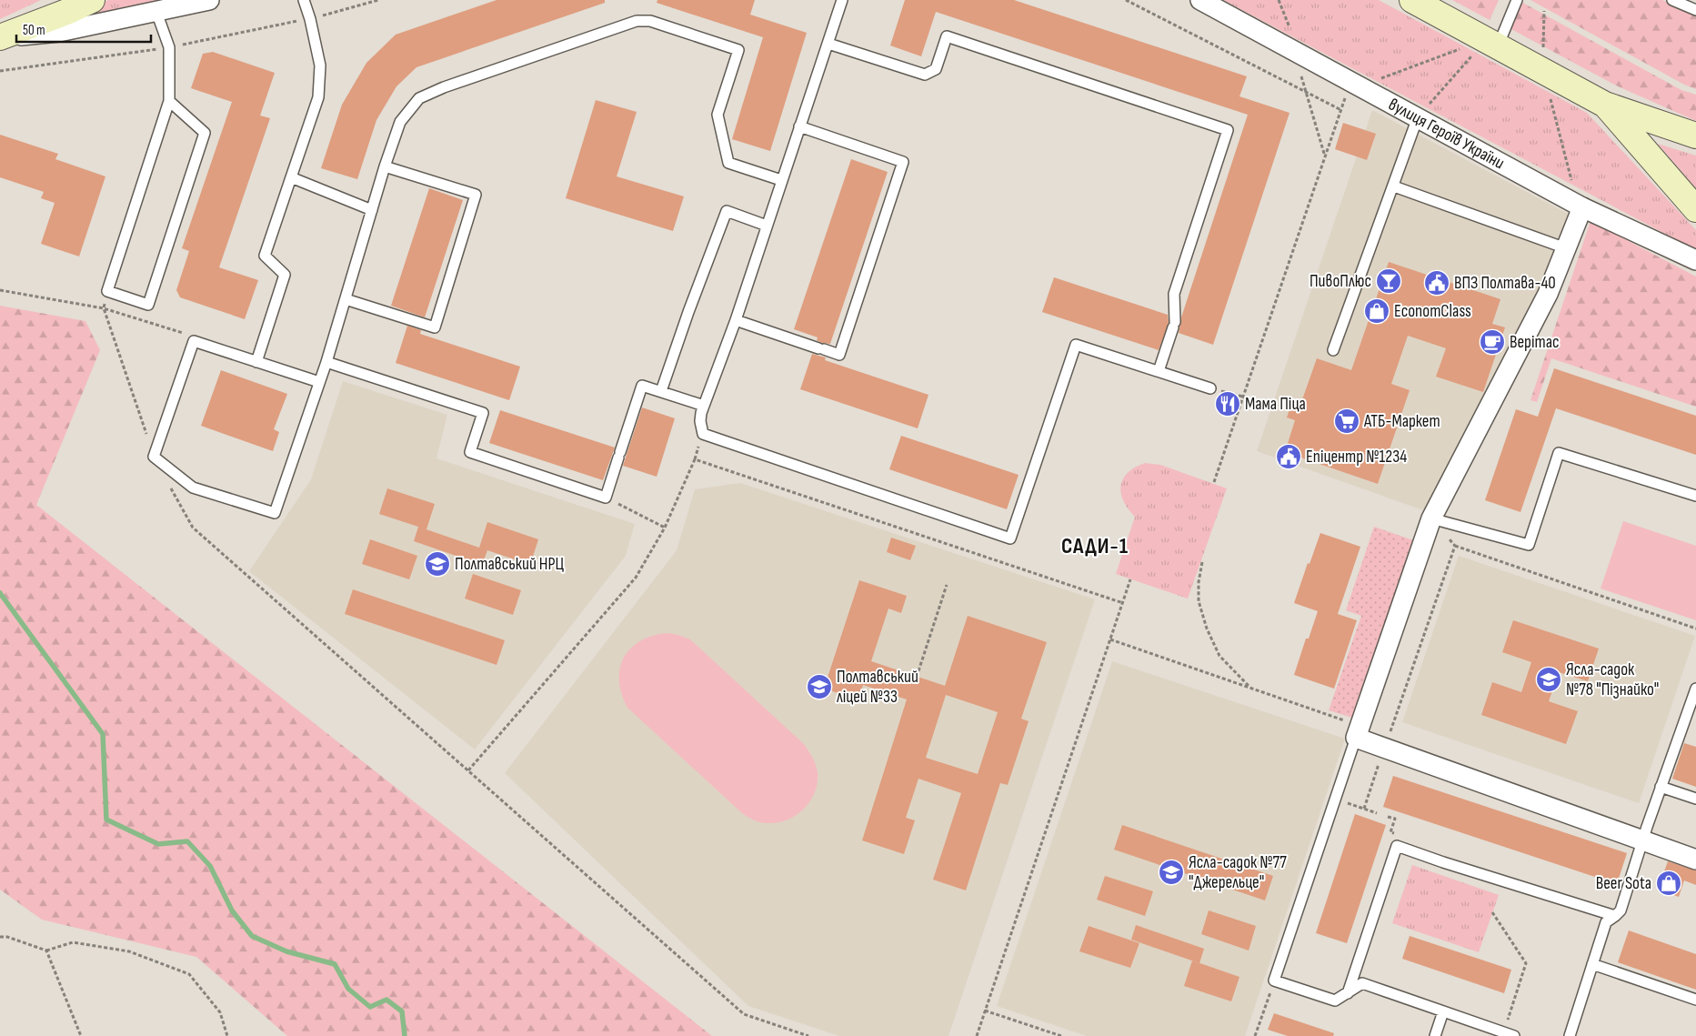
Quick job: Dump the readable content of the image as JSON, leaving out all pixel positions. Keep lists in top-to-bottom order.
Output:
{
  "streets": {
    "street": ["вулиця Героїв України"]
  },
  "districts": ["САДИ-1"],
  "places": {
    "bar": ["ПивоПлюс"],
    "public building": ["ВПЗ Полтава-40", "Епіцентр №1234"],
    "shop": ["EconomClass", "Beer Sota"],
    "cafe": ["Верітас"],
    "restaurant": ["Мама Піца"],
    "supermarket": ["АТБ-Маркет"],
    "school or university": [
      "Полтавський НРЦ",
      "Ясла-садок №78 \"Пізнайко\"",
      "Полтавський ліцей №33",
      "Ясла-садок №77 \"Джерельце\""
    ]
  },
  "scale_bar": "50 m"
}
